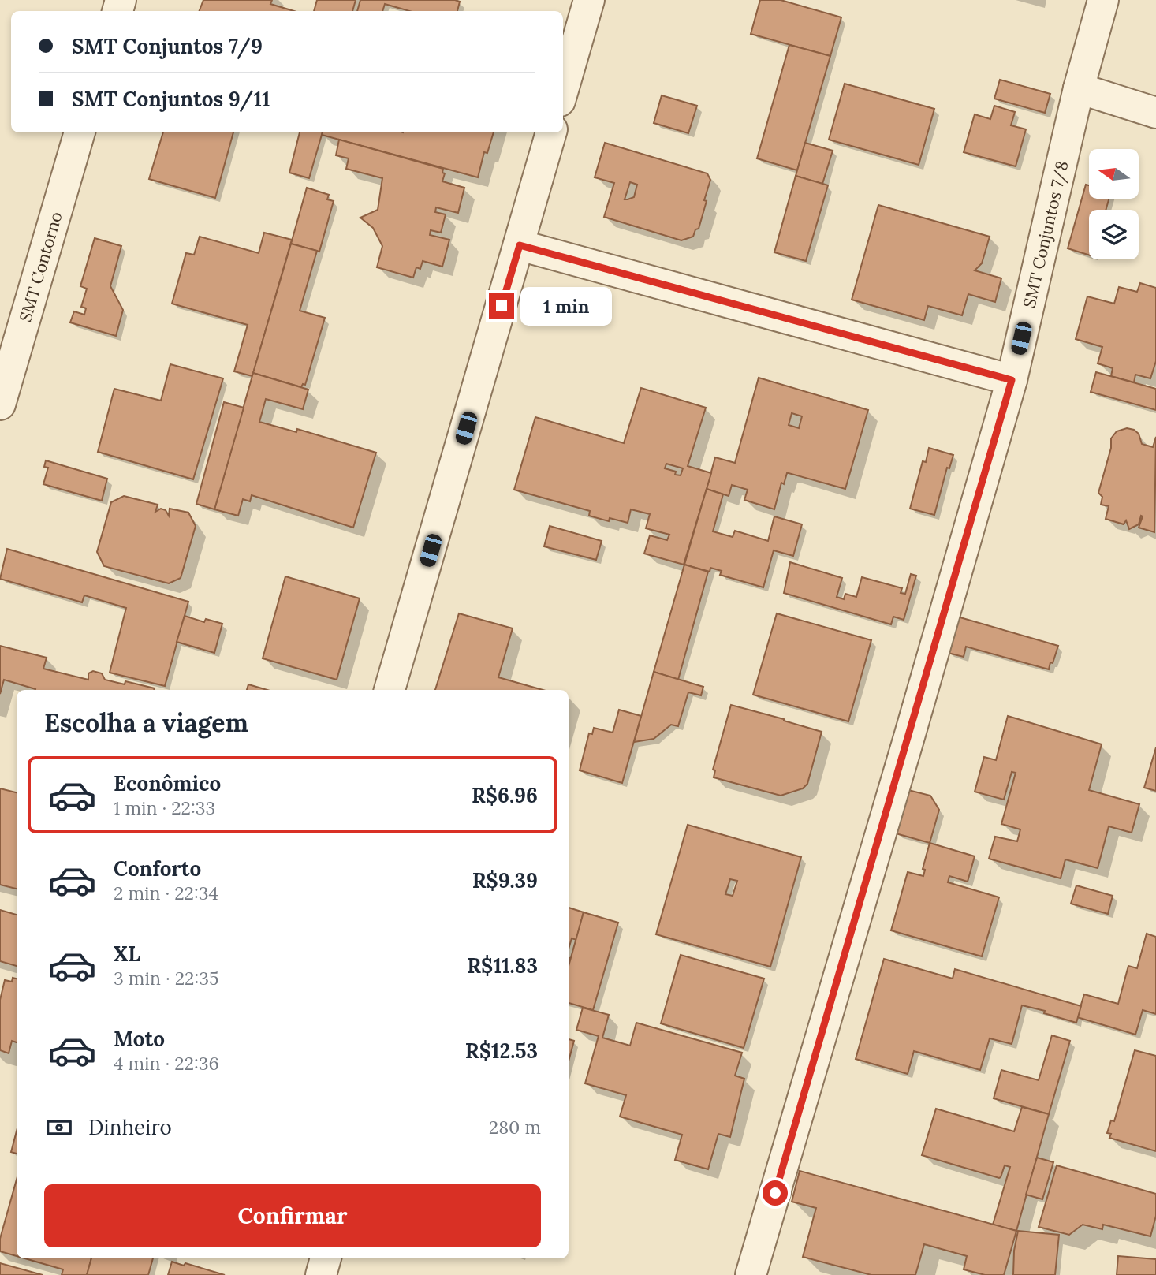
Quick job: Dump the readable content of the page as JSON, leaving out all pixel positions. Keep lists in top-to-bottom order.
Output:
{
  "streets": {
    "street": ["SMT Conjuntos 7/8", "SMT Contorno"]
  },
  "north": "left",
  "page": {
    "banner": ["SMT Conjuntos 7/9", "SMT Conjuntos 9/11"],
    "bubble": "1 min",
    "heading": "Escolha a viagem",
    "list": [
      {
        "name": "Econômico",
        "note": "1 min · 22:33",
        "value": "R$6.96"
      },
      {
        "name": "Conforto",
        "note": "2 min · 22:34",
        "value": "R$9.39"
      },
      {
        "name": "XL",
        "note": "3 min · 22:35",
        "value": "R$11.83"
      },
      {
        "name": "Moto",
        "note": "4 min · 22:36",
        "value": "R$12.53"
      }
    ],
    "pay": ["Dinheiro", "280 m"],
    "buttons": "Confirmar"
  }
}
